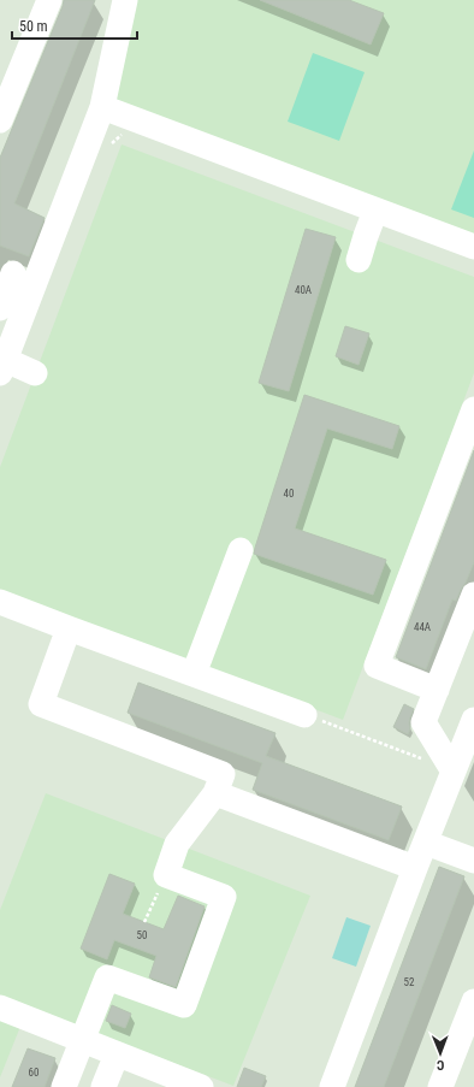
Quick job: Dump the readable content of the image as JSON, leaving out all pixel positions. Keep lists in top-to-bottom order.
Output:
{
  "house_numbers": [
    "40А",
    "40",
    "44А",
    "50",
    "52",
    "60"
  ],
  "scale_bar": "50 m",
  "north": "bottom"
}
